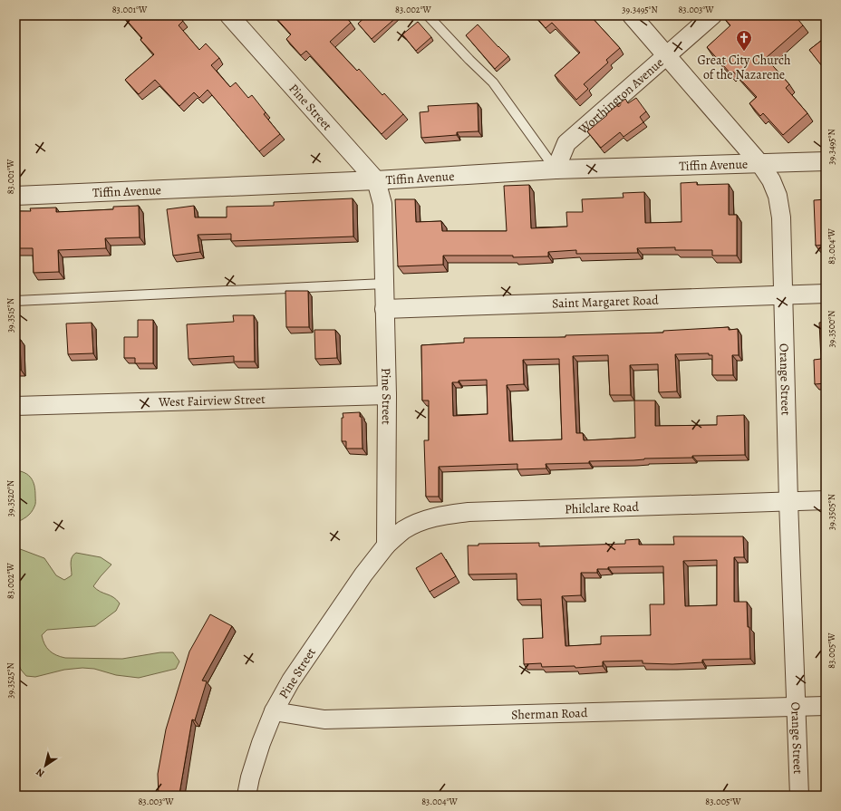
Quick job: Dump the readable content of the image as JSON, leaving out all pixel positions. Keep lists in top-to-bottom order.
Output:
{
  "streets": {
    "street": [
      "Worthington Avenue",
      "Pine Street",
      "Tiffin Avenue",
      "Saint Margaret Road",
      "Orange Street",
      "West Fairview Street",
      "Philclare Road",
      "Sherman Road"
    ]
  },
  "crossings": [
    ["Worthington Avenue", "Tiffin Avenue"],
    ["Worthington Avenue", "Orange Street"],
    ["Pine Street", "Tiffin Avenue"],
    ["Pine Street", "Saint Margaret Road"],
    ["Pine Street", "West Fairview Street"],
    ["Pine Street", "Philclare Road"],
    ["Pine Street", "Sherman Road"],
    ["Tiffin Avenue", "Orange Street"],
    ["Saint Margaret Road", "Orange Street"],
    ["Orange Street", "Philclare Road"],
    ["Orange Street", "Sherman Road"]
  ],
  "places": {
    "church": ["Great City Church of the Nazarene"]
  },
  "north": "bottom left",
  "coordinates": [
    "83.001°W",
    "83.002°W",
    "39.3495°N",
    "83.003°W",
    "83.004°W",
    "39.3515°N",
    "39.3500°N",
    "39.3520°N",
    "39.3505°N",
    "83.005°W",
    "39.3525°N"
  ]
}
